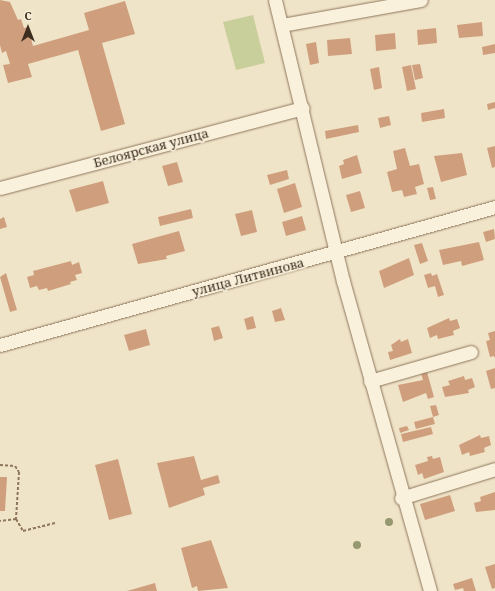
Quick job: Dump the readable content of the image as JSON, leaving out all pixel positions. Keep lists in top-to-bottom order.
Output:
{
  "streets": {
    "street": ["Белоярская улица", "улица Литвинова"]
  },
  "north": "top"
}
